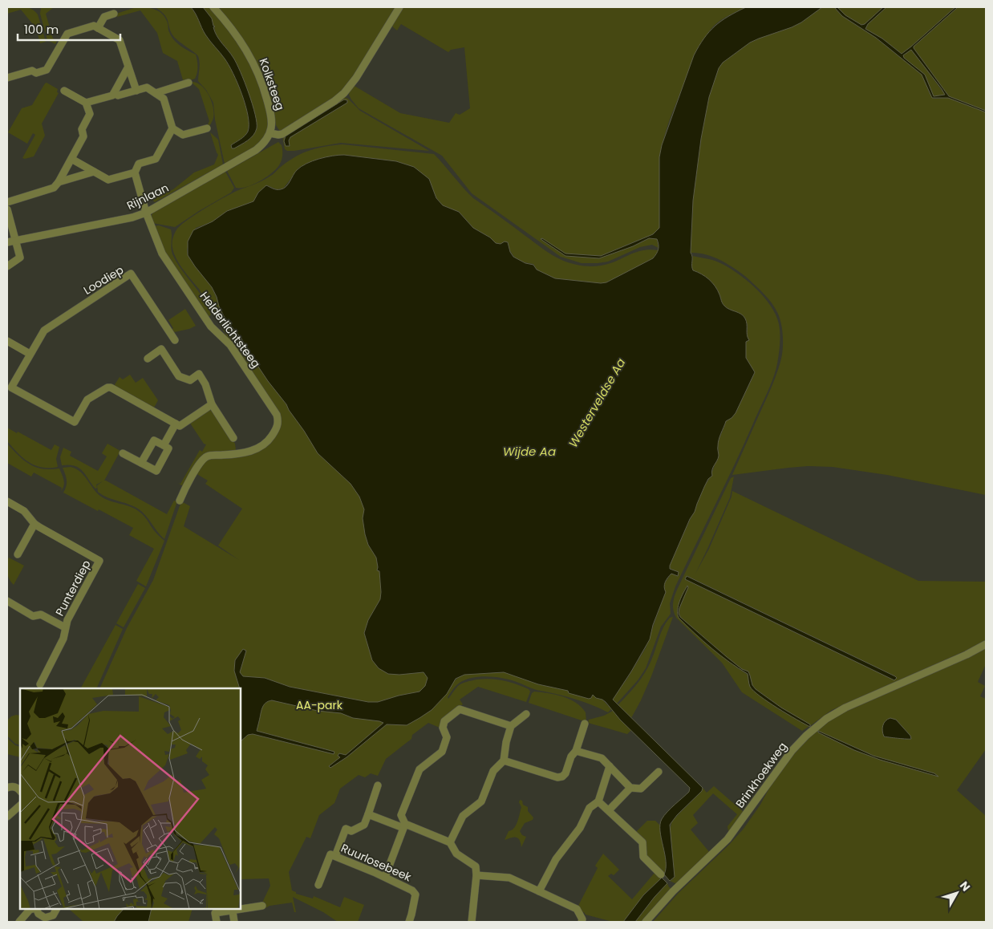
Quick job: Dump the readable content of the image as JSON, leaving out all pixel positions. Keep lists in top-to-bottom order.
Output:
{
  "streets": {
    "street": [
      "Kolksteeg",
      "Rijnlaan",
      "Loodiep",
      "Helderlichtsteeg",
      "Punterdiep",
      "Brinkhoekweg",
      "Ruurlosebeek"
    ]
  },
  "crossings": [
    ["Kolksteeg", "Rijnlaan"],
    ["Rijnlaan", "Helderlichtsteeg"]
  ],
  "water": ["Westerveldse Aa", "Wijde Aa"],
  "parks": ["AA-park"],
  "scale_bar": "100 m",
  "north": "top right"
}
